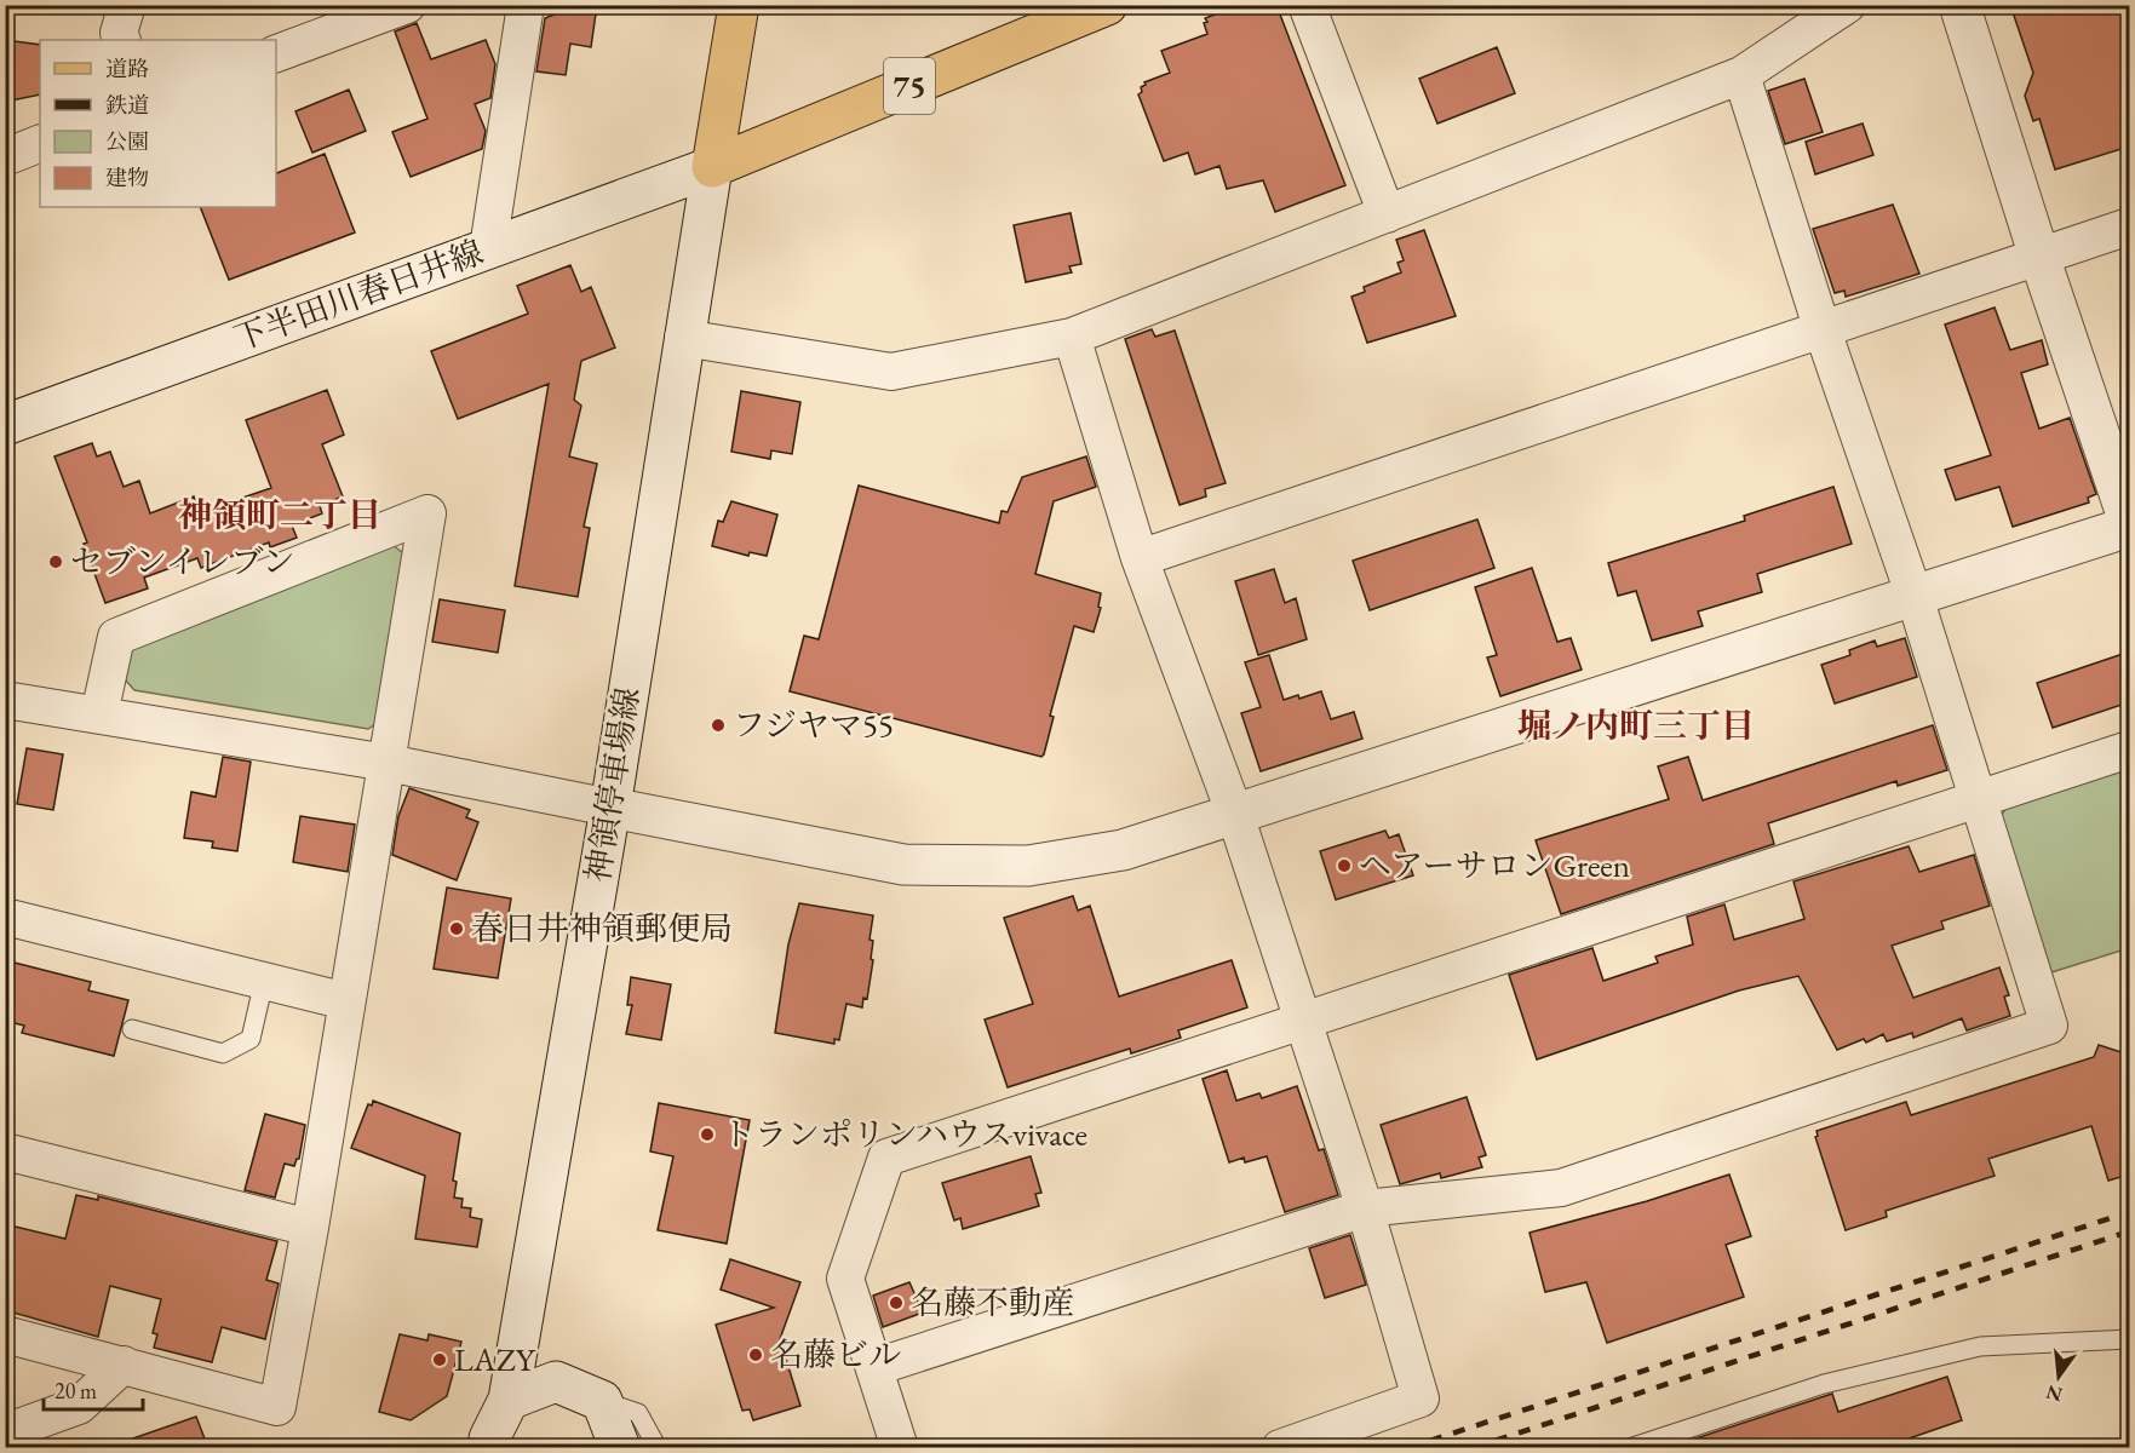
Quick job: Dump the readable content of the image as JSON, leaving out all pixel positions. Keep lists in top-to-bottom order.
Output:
{
  "streets": {
    "main road": ["75", "下半田川春日井線", "神領停車場線"]
  },
  "crossings": [
    ["75", "下半田川春日井線"],
    ["75", "神領停車場線"],
    ["下半田川春日井線", "神領停車場線"]
  ],
  "districts": ["神領町二丁目", "堀ノ内町三丁目"],
  "places": [
    "セブンイレブン",
    "フジヤマ55",
    "ヘアーサロンGreen",
    "春日井神領郵便局",
    "トランポリンハウスvivace",
    "名藤不動産",
    "名藤ビル",
    "LAZY"
  ],
  "legend": [
    "道路",
    "鉄道",
    "公園",
    "建物"
  ],
  "scale_bar": "20 m",
  "north": "bottom"
}
